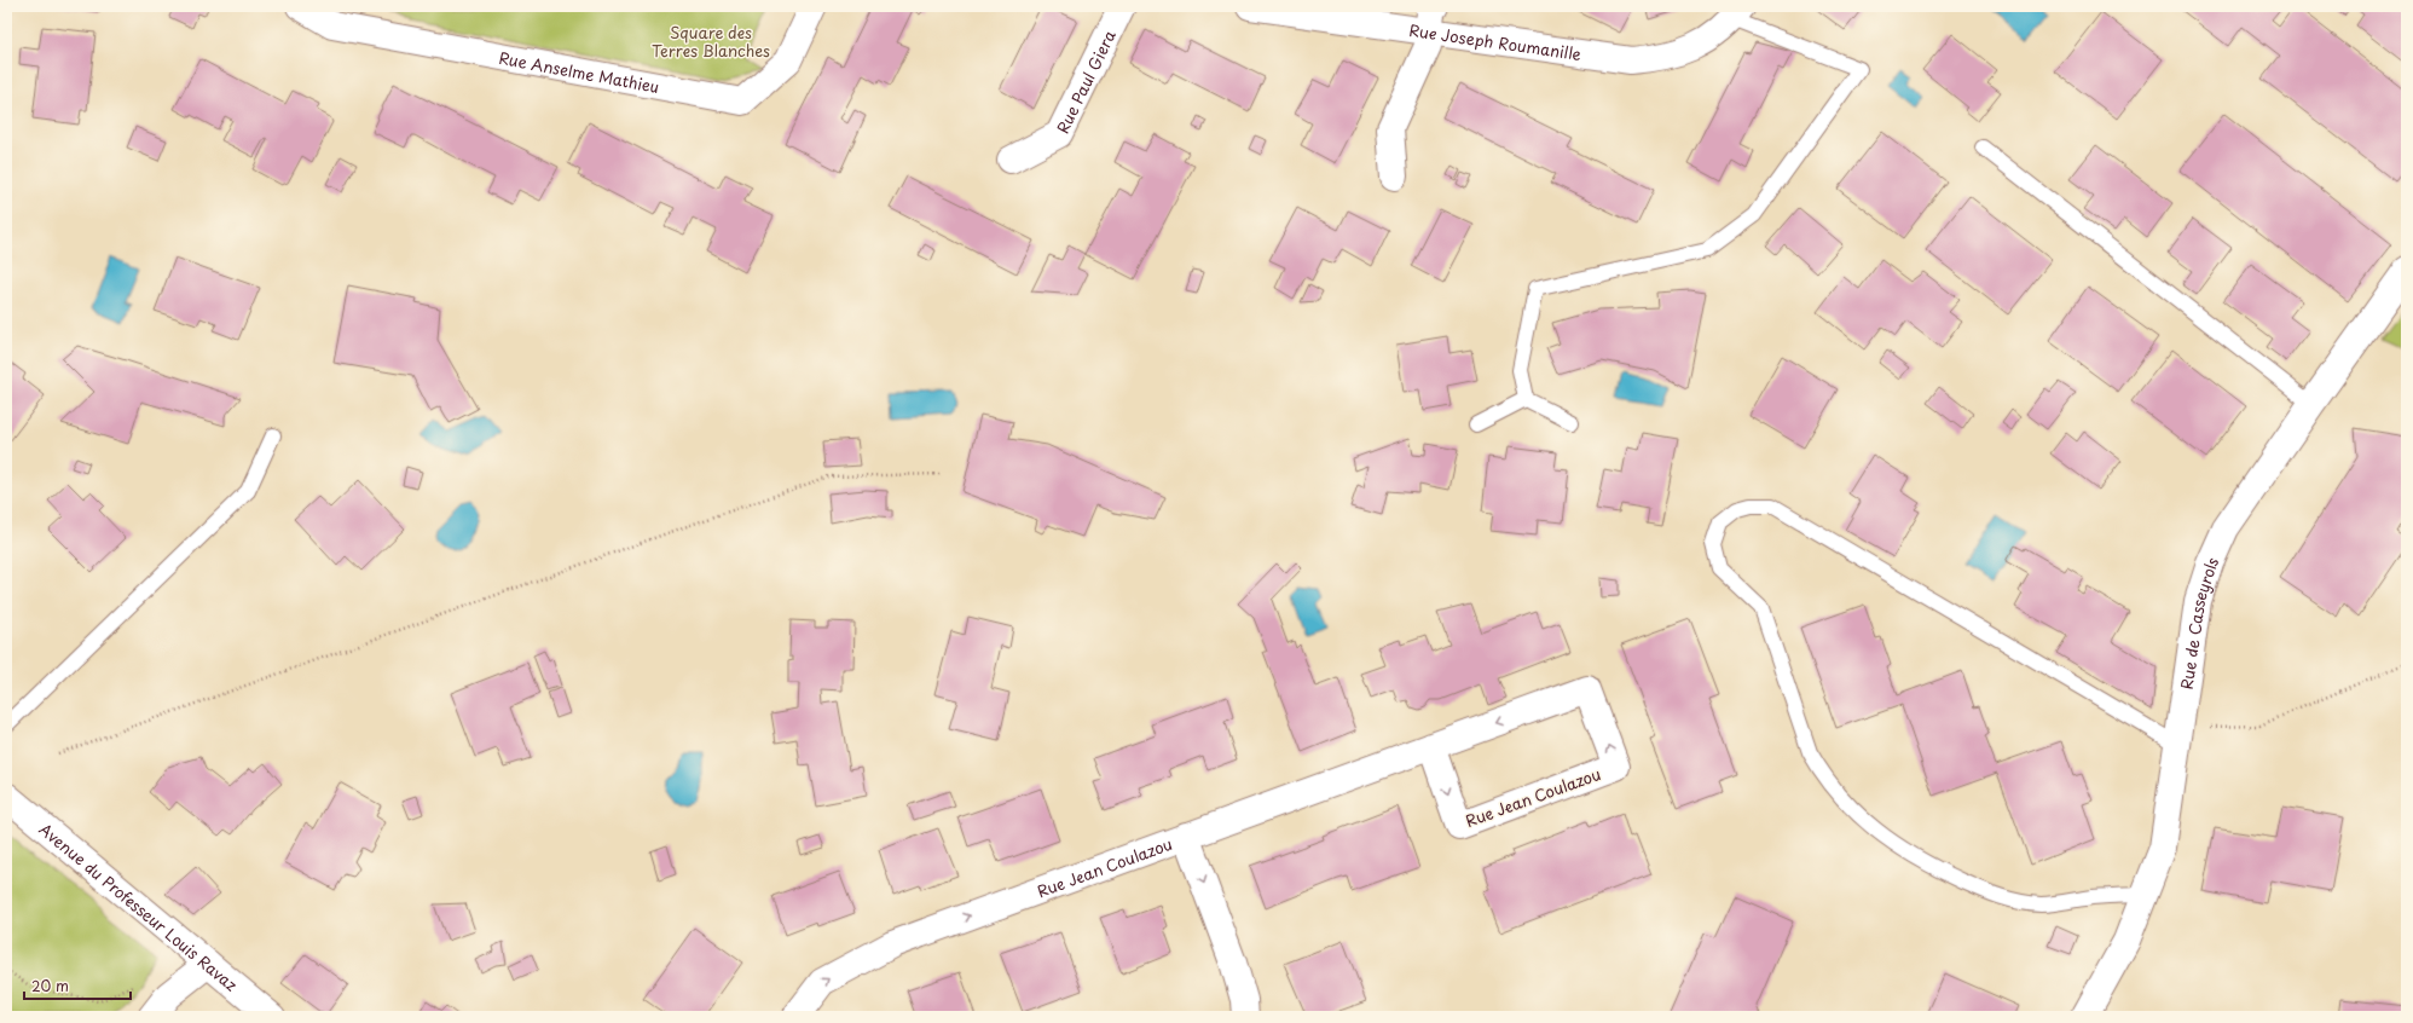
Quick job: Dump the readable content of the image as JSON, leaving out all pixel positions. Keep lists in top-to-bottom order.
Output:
{
  "streets": {
    "street": [
      "Rue Joseph Roumanille",
      "Rue Anselme Mathieu",
      "Rue Paul Giera",
      "Rue de Casseyrols",
      "Rue Jean Coulazou",
      "Avenue du Professeur Louis Ravaz"
    ]
  },
  "parks": ["Square des Terres Blanches"],
  "scale_bar": "20 m"
}
